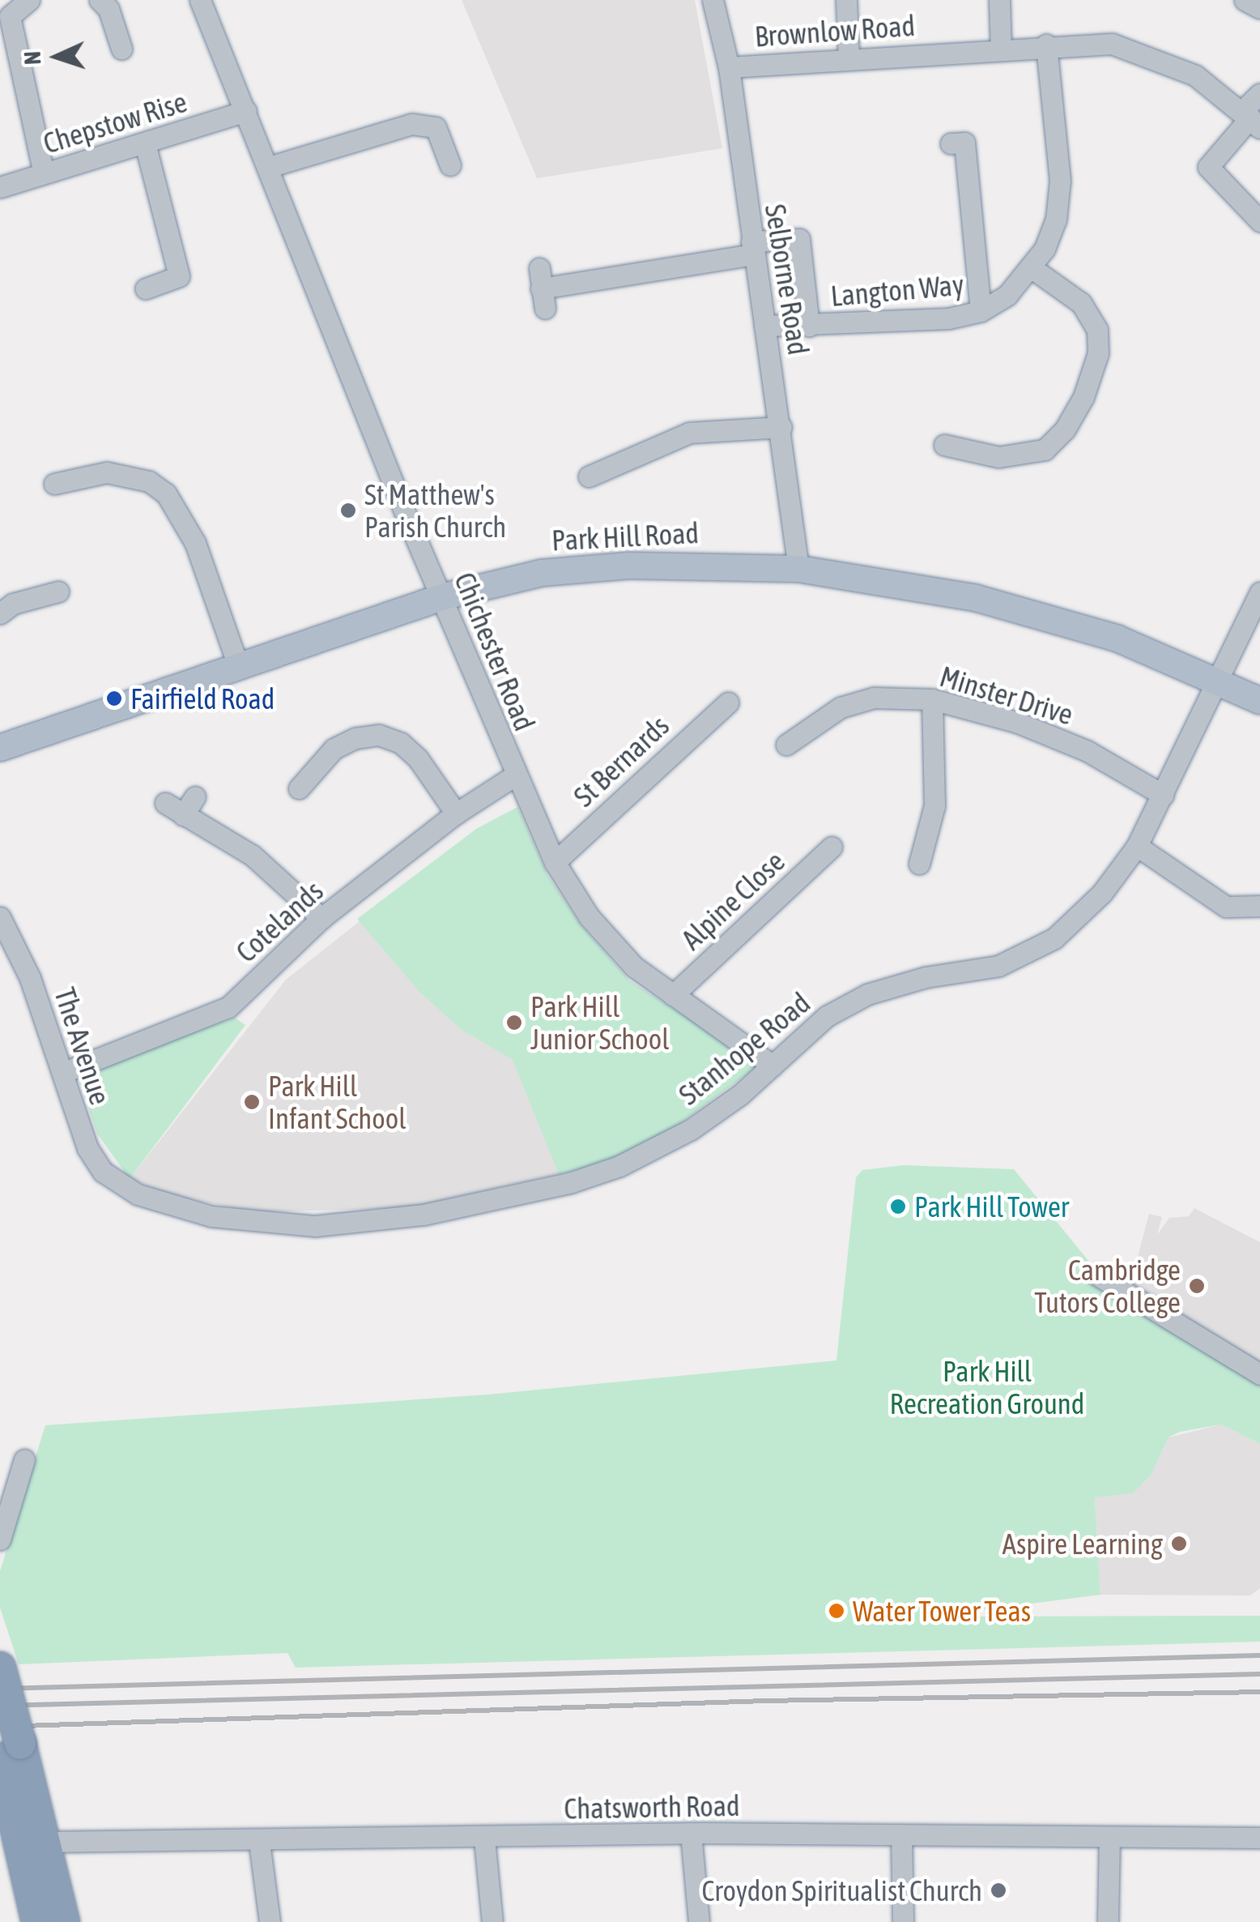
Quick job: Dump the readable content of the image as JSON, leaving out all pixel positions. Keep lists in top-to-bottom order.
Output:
{
  "streets": {
    "main road": ["Park Hill Road"],
    "street": [
      "Brownlow Road",
      "Chepstow Rise",
      "Selborne Road",
      "Langton Way",
      "Chichester Road",
      "Minster Drive",
      "St Bernards",
      "Alpine Close",
      "Cotelands",
      "The Avenue",
      "Stanhope Road",
      "Chatsworth Road"
    ]
  },
  "crossings": [
    ["Brownlow Road", "Selborne Road"],
    ["Brownlow Road", "Langton Way"],
    ["Chepstow Rise", "Chichester Road"],
    ["Selborne Road", "Langton Way"],
    ["Selborne Road", "Park Hill Road"],
    ["Park Hill Road", "Chichester Road"],
    ["Park Hill Road", "Stanhope Road"],
    ["Chichester Road", "St Bernards"],
    ["Chichester Road", "Alpine Close"],
    ["Chichester Road", "Cotelands"],
    ["Chichester Road", "Stanhope Road"],
    ["Minster Drive", "Stanhope Road"],
    ["Cotelands", "The Avenue"],
    ["The Avenue", "Stanhope Road"]
  ],
  "parks": ["Park Hill Recreation Ground"],
  "places": [
    "St Matthew's Parish Church",
    "Fairfield Road",
    "Park Hill Junior School",
    "Park Hill Infant School",
    "Park Hill Tower",
    "Cambridge Tutors College",
    "Aspire Learning",
    "Water Tower Teas",
    "Croydon Spiritualist Church"
  ],
  "north": "left"
}
